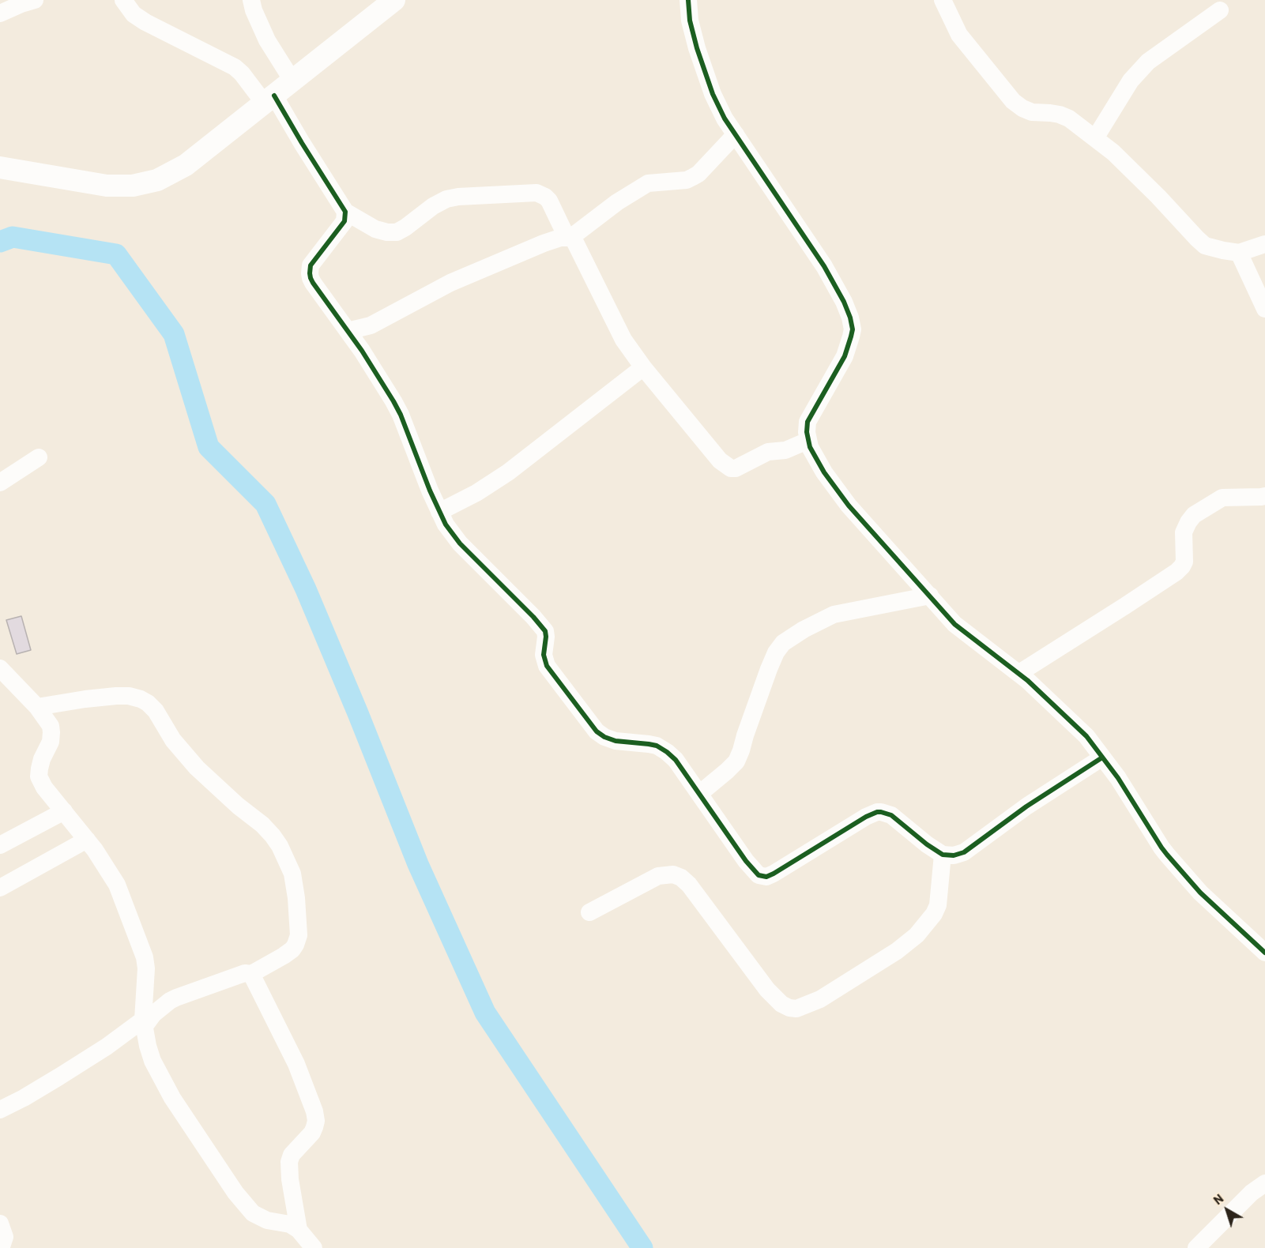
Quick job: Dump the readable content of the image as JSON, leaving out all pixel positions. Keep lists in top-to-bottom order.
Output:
{
  "north": "top left"
}
